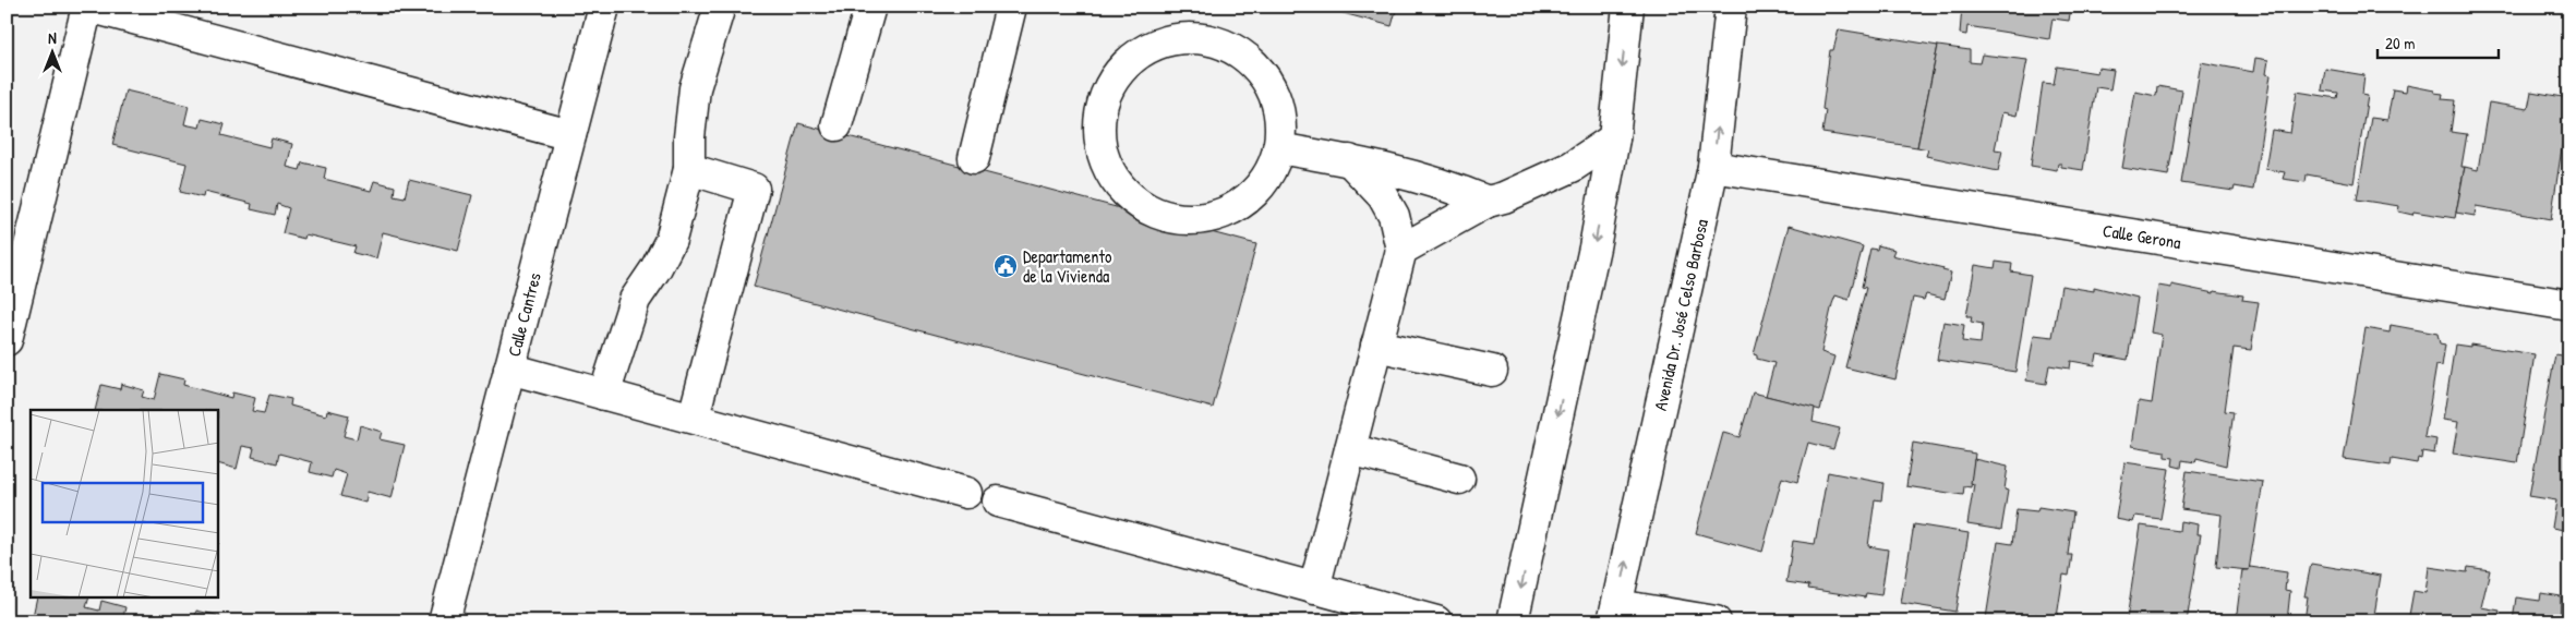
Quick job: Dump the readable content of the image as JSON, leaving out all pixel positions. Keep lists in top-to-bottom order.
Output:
{
  "streets": {
    "street": ["Calle Gerona", "Calle Cantres", "Avenida Dr. José Celso Barbosa"]
  },
  "crossings": [
    ["Calle Gerona", "Avenida Dr. José Celso Barbosa"]
  ],
  "places": {
    "public building": ["Departamento de la Vivienda"]
  },
  "scale_bar": "20 m",
  "north": "top"
}
